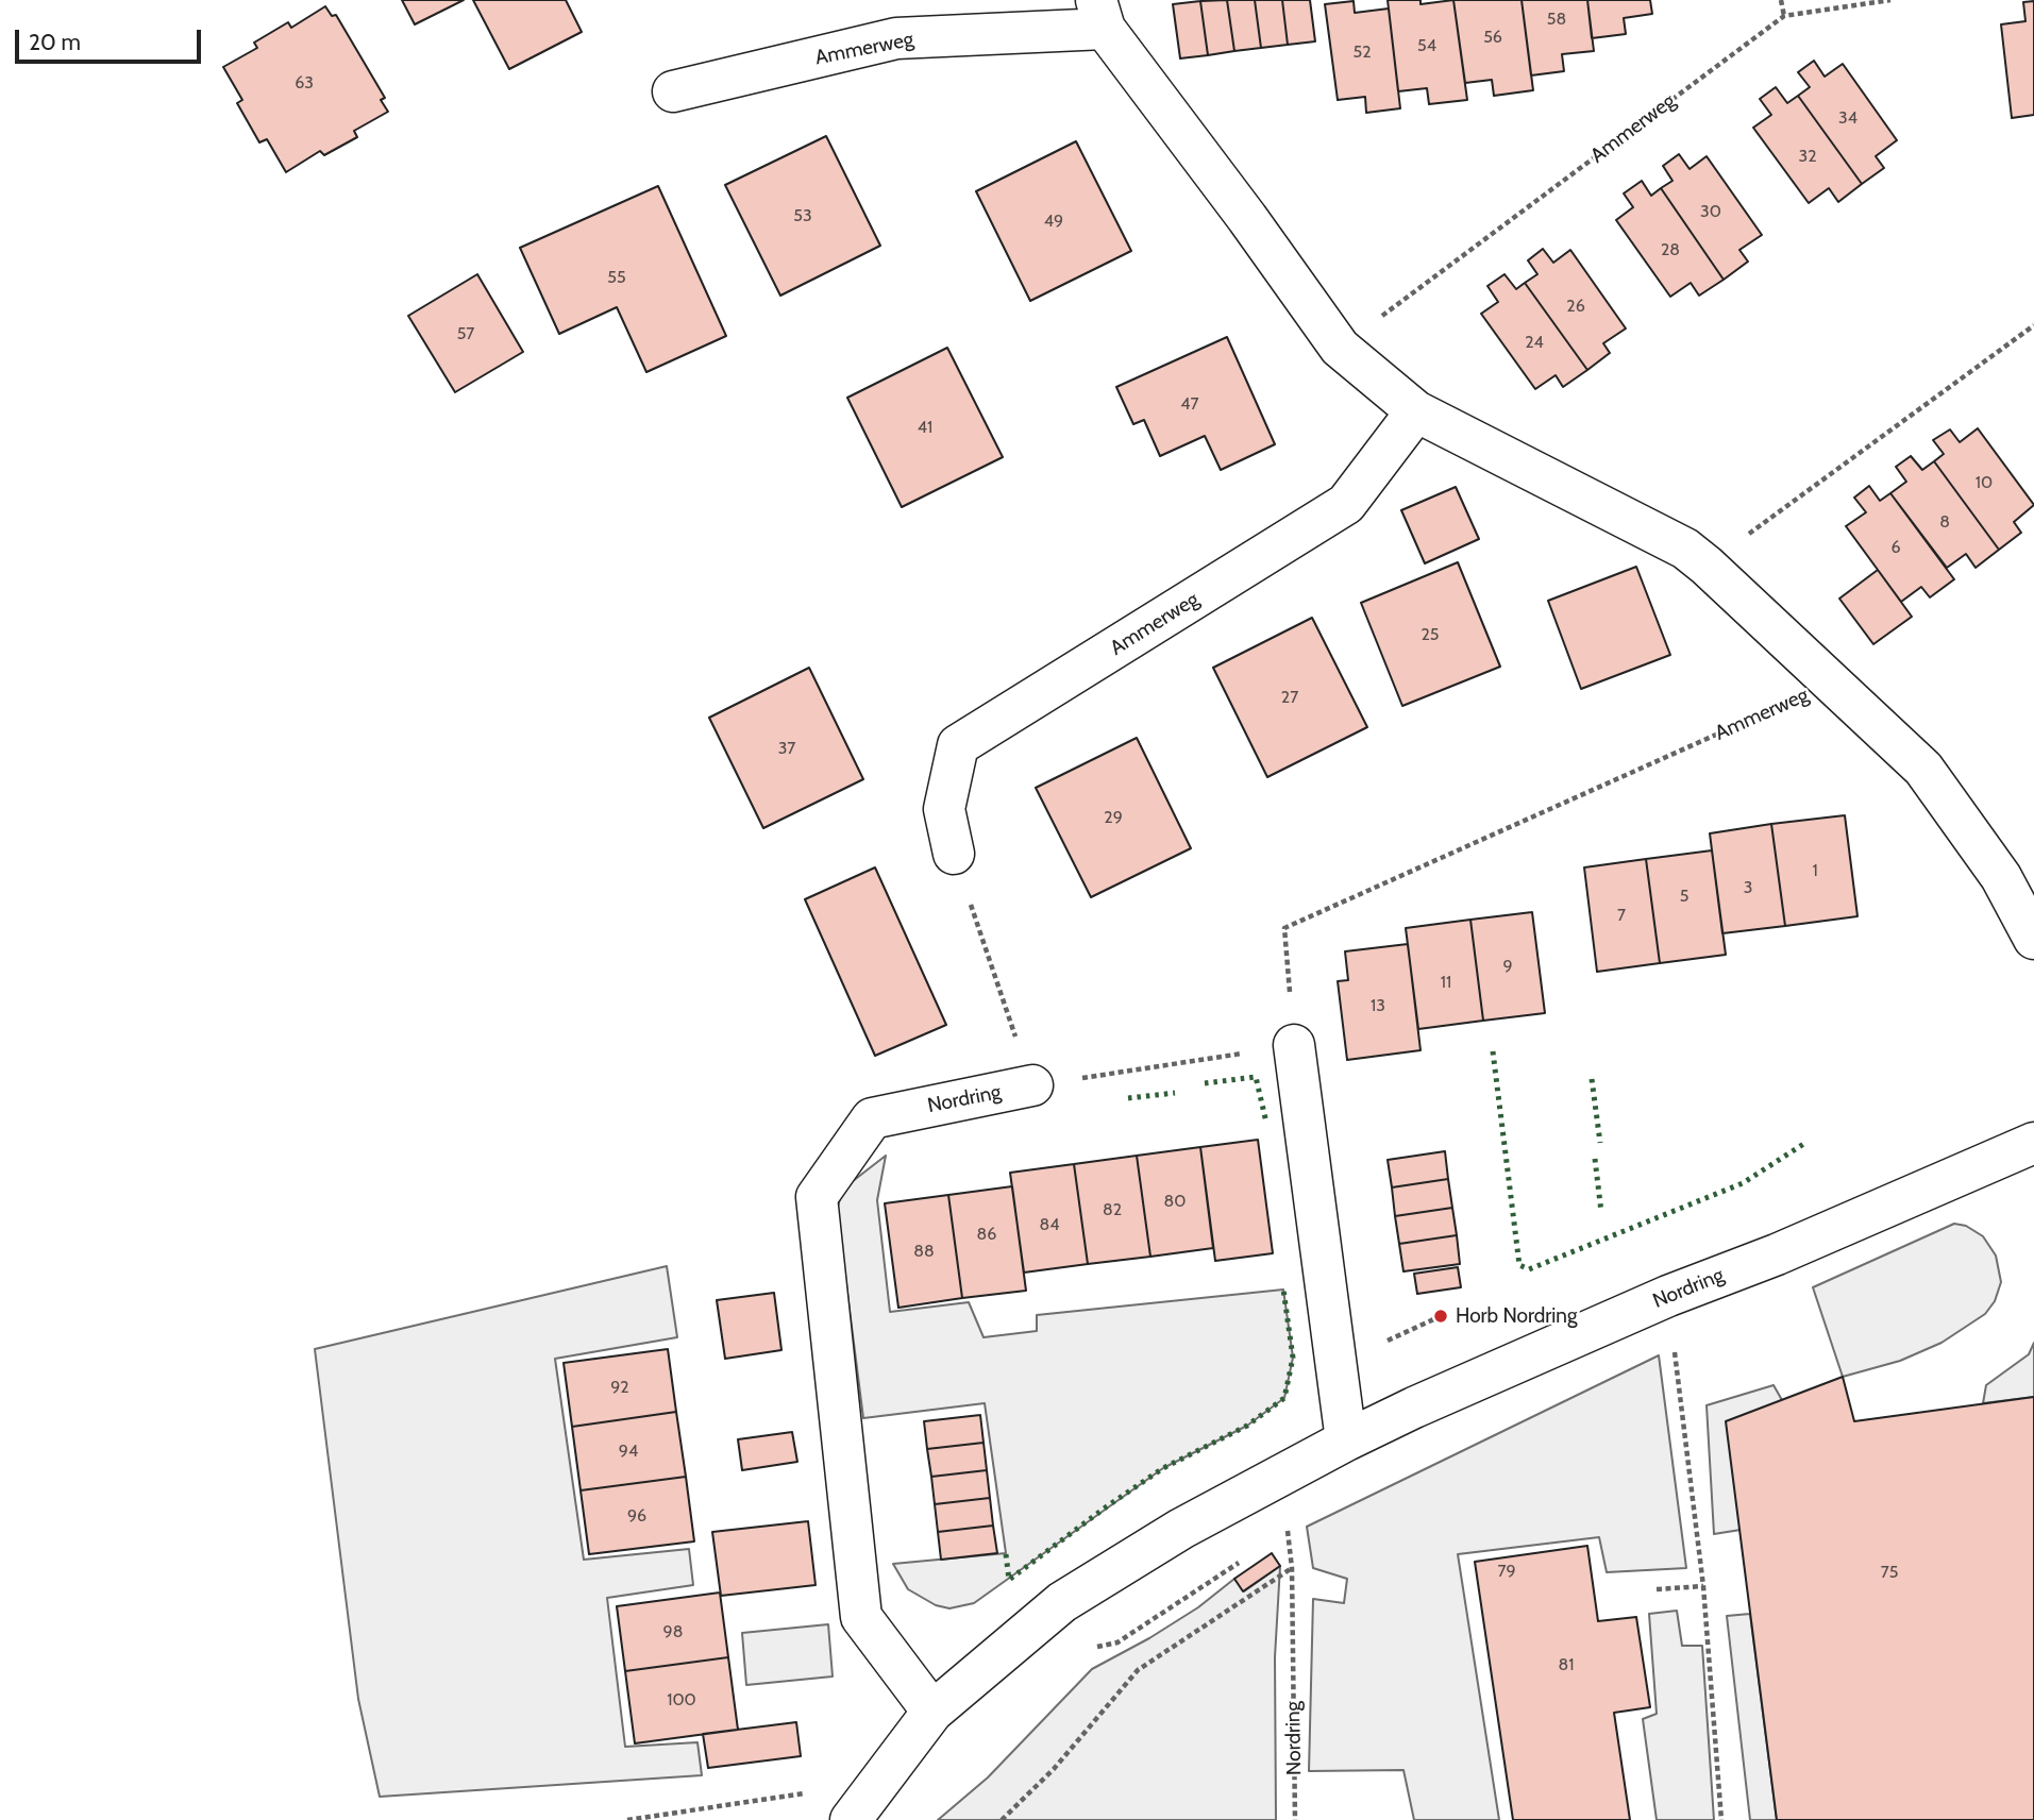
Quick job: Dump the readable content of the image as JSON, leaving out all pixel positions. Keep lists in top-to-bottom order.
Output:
{
  "streets": {
    "street": ["Ammerweg", "Nordring"]
  },
  "places": ["Horb Nordring"],
  "house_numbers": [
    "58",
    "56",
    "54",
    "52",
    "63",
    "34",
    "32",
    "30",
    "53",
    "49",
    "28",
    "55",
    "26",
    "57",
    "24",
    "47",
    "41",
    "10",
    "8",
    "6",
    "25",
    "27",
    "37",
    "29",
    "1",
    "3",
    "5",
    "7",
    "9",
    "11",
    "13",
    "80",
    "82",
    "84",
    "86",
    "88",
    "92",
    "94",
    "96",
    "79",
    "75",
    "98",
    "81",
    "100"
  ],
  "scale_bar": "20 m"
}
